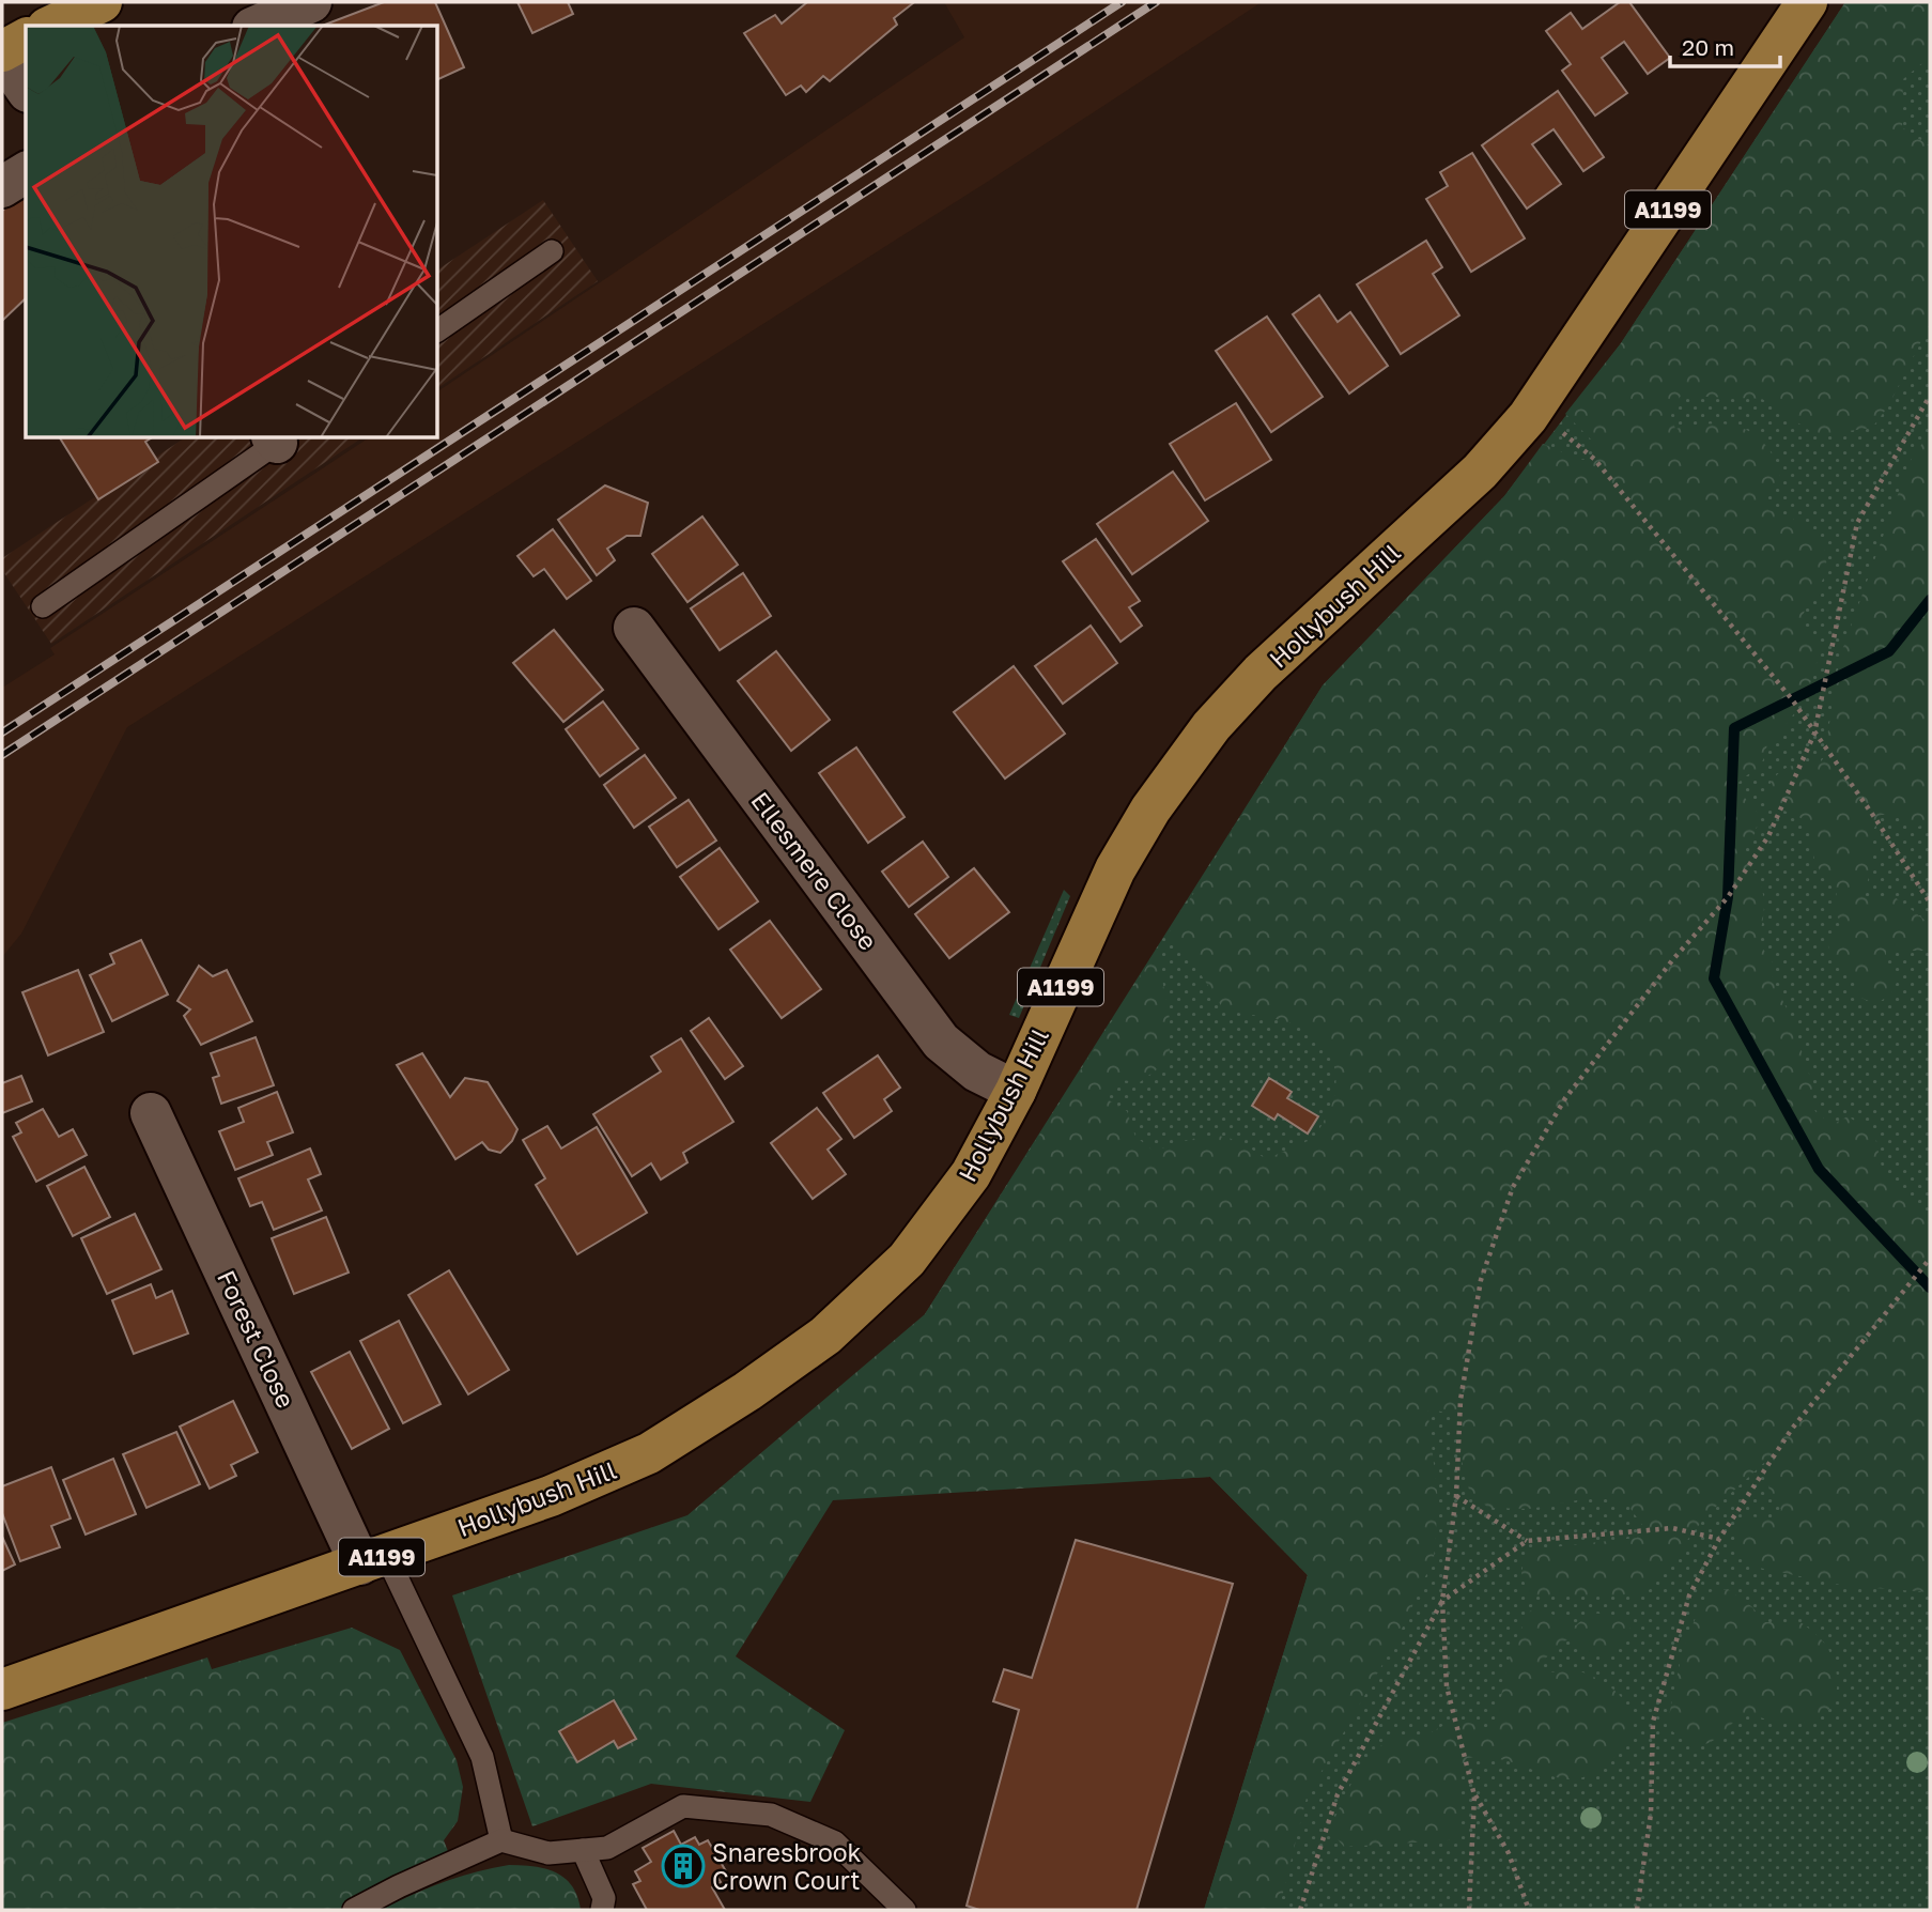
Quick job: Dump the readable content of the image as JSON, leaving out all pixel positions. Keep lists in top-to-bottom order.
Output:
{
  "streets": {
    "main road": ["A1199", "Hollybush Hill"],
    "street": ["Ellesmere Close", "Forest Close"]
  },
  "crossings": [
    ["Hollybush Hill", "Ellesmere Close"],
    ["Hollybush Hill", "Forest Close"]
  ],
  "places": {
    "building": ["Snaresbrook Crown Court"]
  },
  "scale_bar": "20 m"
}
